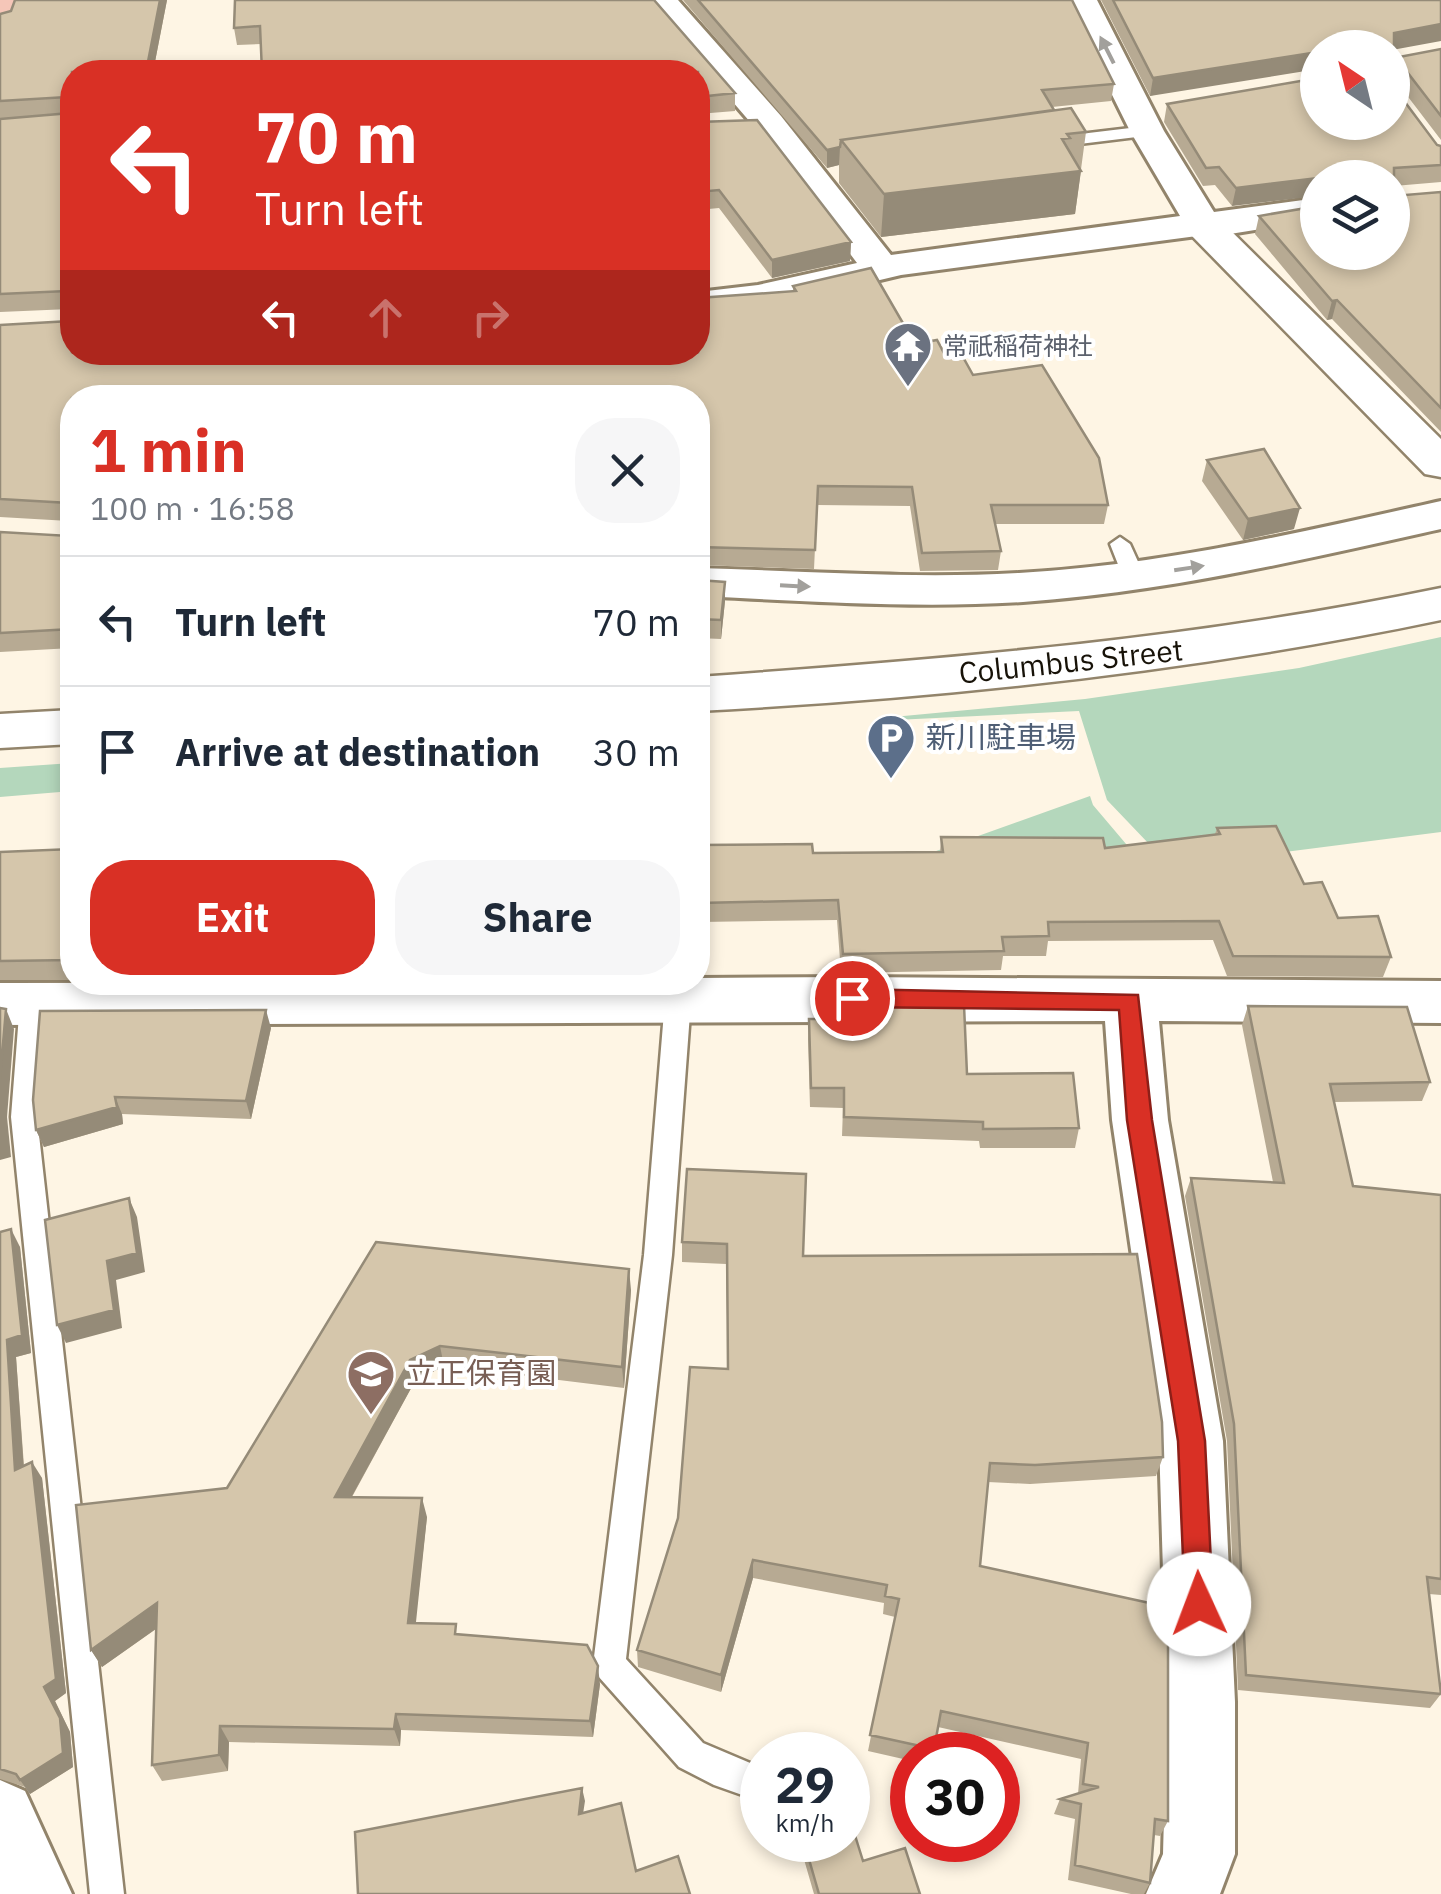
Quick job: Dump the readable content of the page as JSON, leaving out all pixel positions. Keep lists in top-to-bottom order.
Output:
{
  "streets": {
    "street": ["Columbus Street"]
  },
  "places": {
    "temple": ["常祇稲荷神社"],
    "parking": ["新川駐車場"],
    "school or university": ["立正保育園"]
  },
  "north": "top left",
  "page": {
    "turn": ["70 m", "Turn left"],
    "heading": ["1 min", "100 m · 16:58"],
    "list": [
      {
        "name": "Turn left",
        "value": "70 m"
      },
      {
        "name": "Arrive at destination",
        "value": "30 m"
      }
    ],
    "buttons": ["Exit", "Share"],
    "speed": "29 km/h",
    "limit": "30"
  }
}
